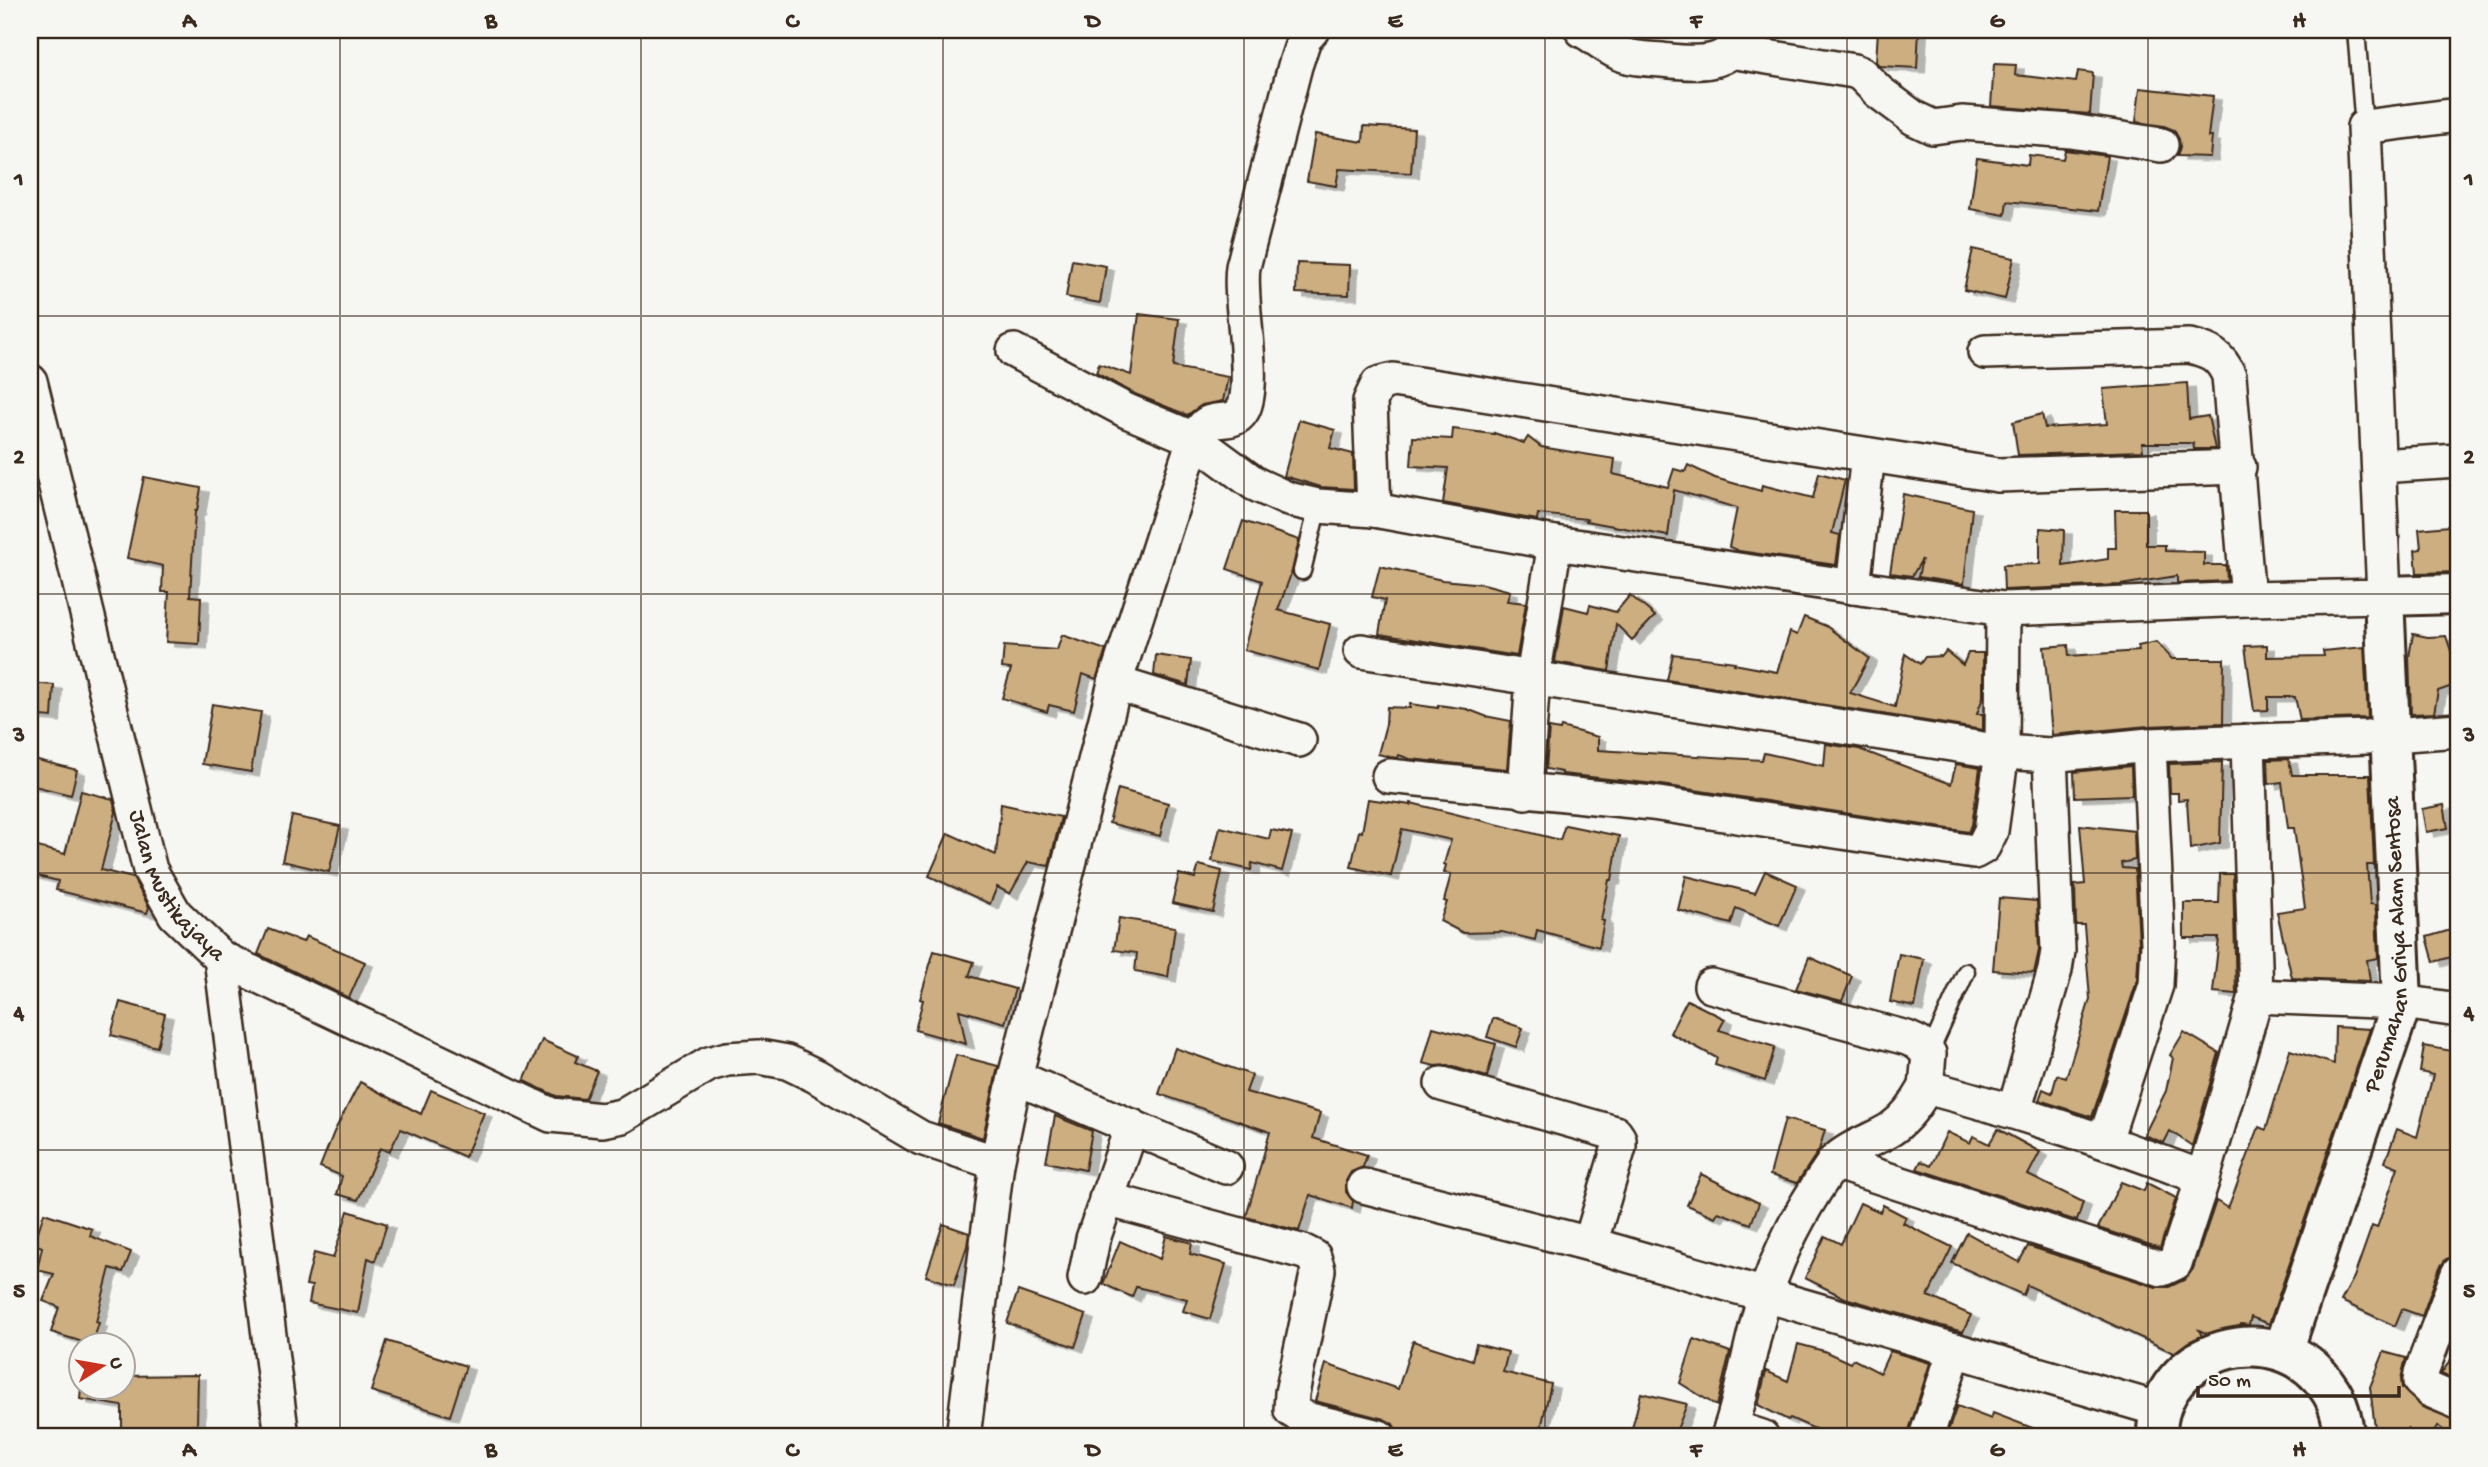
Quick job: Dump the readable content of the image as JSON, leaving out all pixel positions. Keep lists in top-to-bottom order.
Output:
{
  "streets": {
    "street": ["Jalan Mustikajaya", "Perumahan Griya Alam Sentosa"]
  },
  "scale_bar": "50 m",
  "north": "right",
  "grid": {
    "columns": [
      "A",
      "B",
      "C",
      "D",
      "E",
      "F",
      "G",
      "H"
    ],
    "rows": [
      "1",
      "2",
      "3",
      "4",
      "5"
    ]
  }
}
